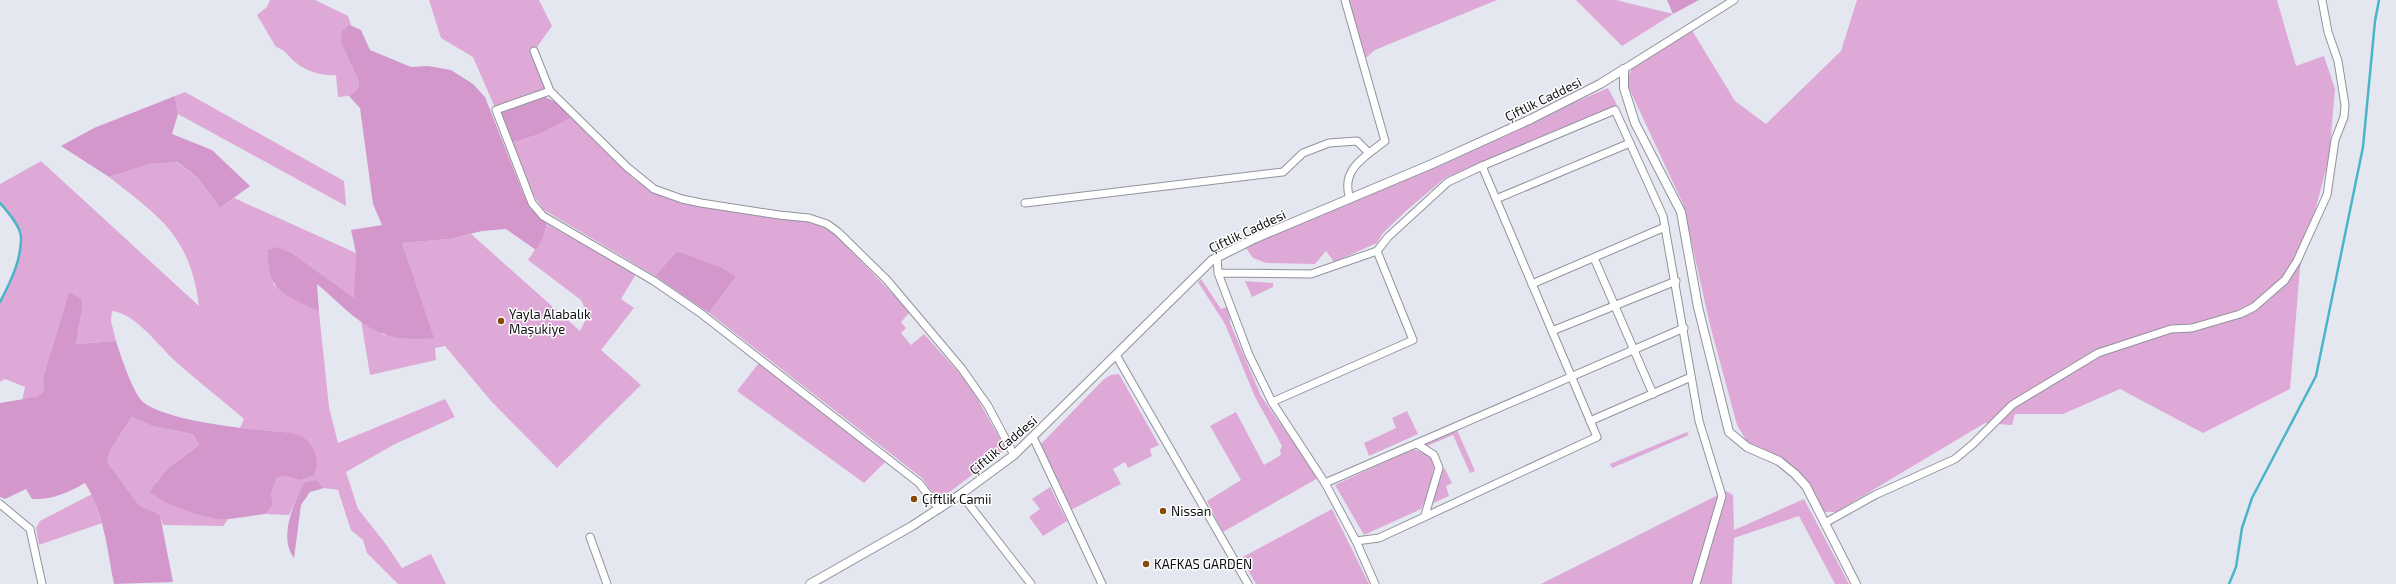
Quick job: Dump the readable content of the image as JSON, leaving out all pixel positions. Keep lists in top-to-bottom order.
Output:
{
  "streets": {
    "street": ["Çiftlik Caddesi"]
  },
  "places": [
    "Yayla Alabalık Maşukiye",
    "Çiftlik Camii",
    "Nissan",
    "KAFKAS GARDEN"
  ]
}
